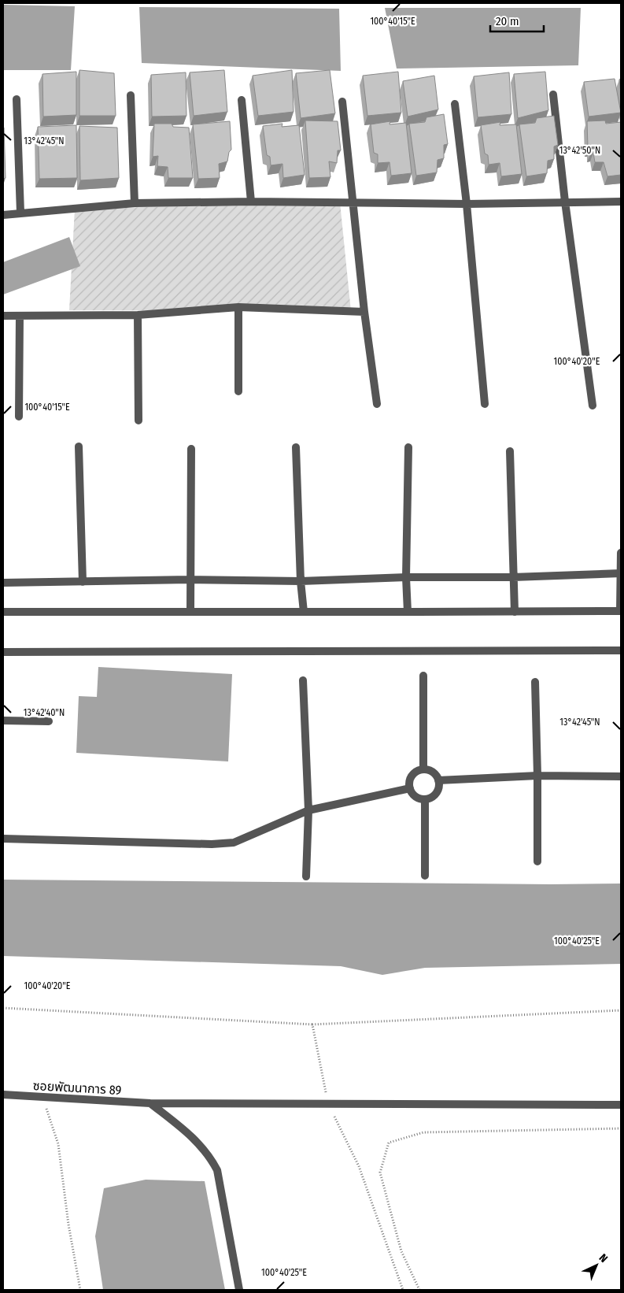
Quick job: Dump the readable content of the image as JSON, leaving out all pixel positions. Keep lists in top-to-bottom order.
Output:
{
  "streets": {
    "street": ["ซอยพัฒนาการ 89"]
  },
  "scale_bar": "20 m",
  "north": "top right",
  "coordinates": [
    "100°40'15\"E",
    "13°42'45\"N",
    "13°42'50\"N",
    "100°40'20\"E",
    "13°42'40\"N",
    "100°40'25\"E"
  ]
}
